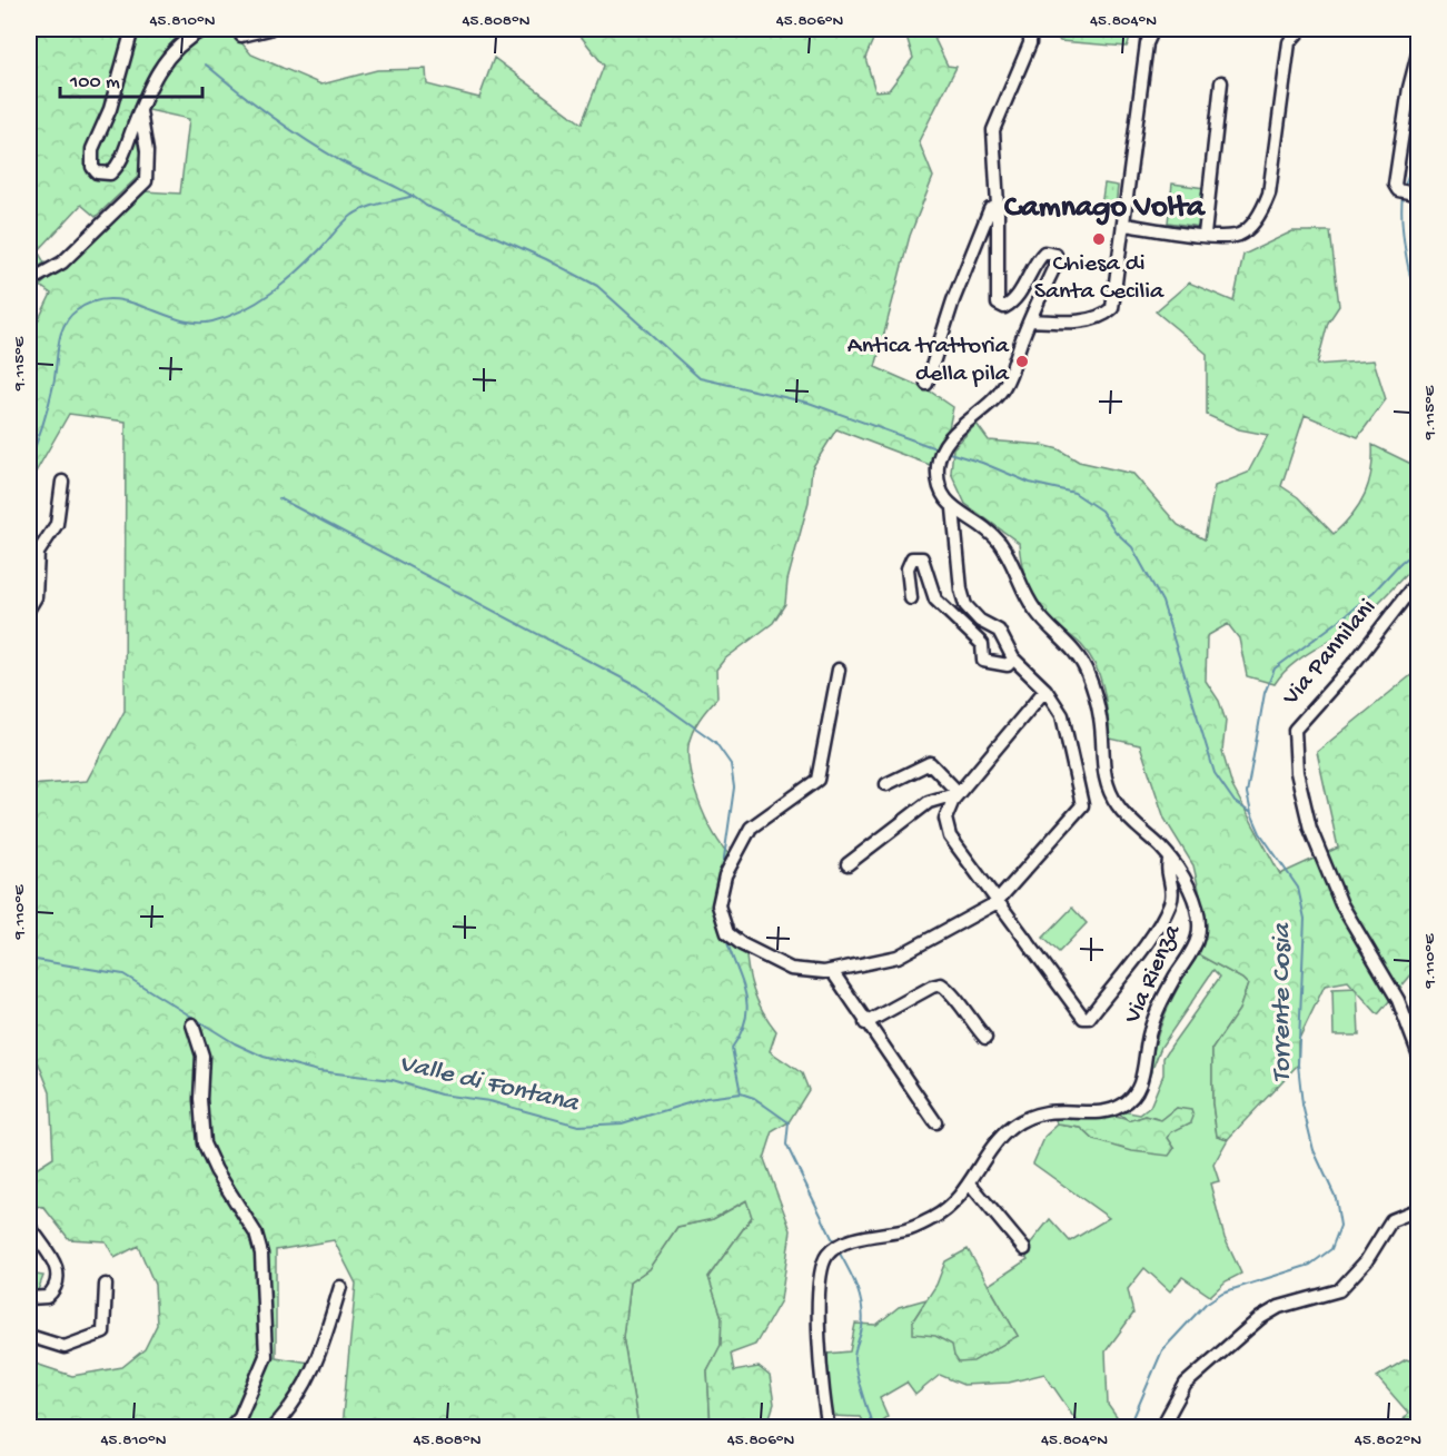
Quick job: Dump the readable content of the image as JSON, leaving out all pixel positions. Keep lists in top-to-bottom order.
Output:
{
  "streets": {
    "street": ["Via Pannilani", "Via Rienza"]
  },
  "districts": ["Camnago Volta"],
  "water": ["Torrente Cosia", "Valle di Fontana"],
  "places": ["Chiesa di Santa Cecilia", "Antica trattoria della pila"],
  "scale_bar": "100 m",
  "coordinates": [
    "45.810°N",
    "45.808°N",
    "45.806°N",
    "45.804°N",
    "9.115°E",
    "9.110°E",
    "45.802°N"
  ]
}
